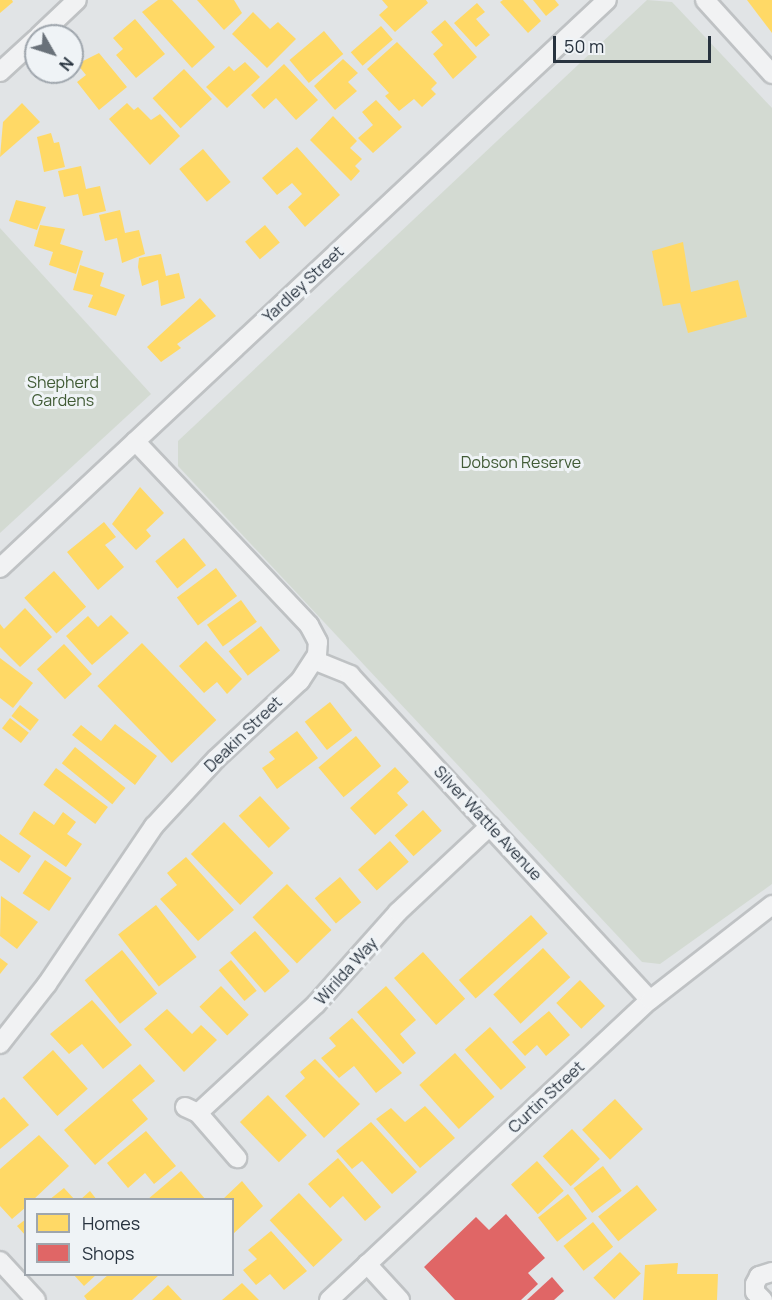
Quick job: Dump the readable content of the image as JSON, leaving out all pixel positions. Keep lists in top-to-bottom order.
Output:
{
  "streets": {
    "street": [
      "Yardley Street",
      "Deakin Street",
      "Silver Wattle Avenue",
      "Wirilda Way",
      "Curtin Street"
    ]
  },
  "crossings": [
    ["Deakin Street", "Silver Wattle Avenue"],
    ["Silver Wattle Avenue", "Wirilda Way"],
    ["Silver Wattle Avenue", "Curtin Street"]
  ],
  "parks": ["Shepherd Gardens", "Dobson Reserve"],
  "legend": ["Homes", "Shops"],
  "scale_bar": "50 m",
  "north": "bottom right"
}
